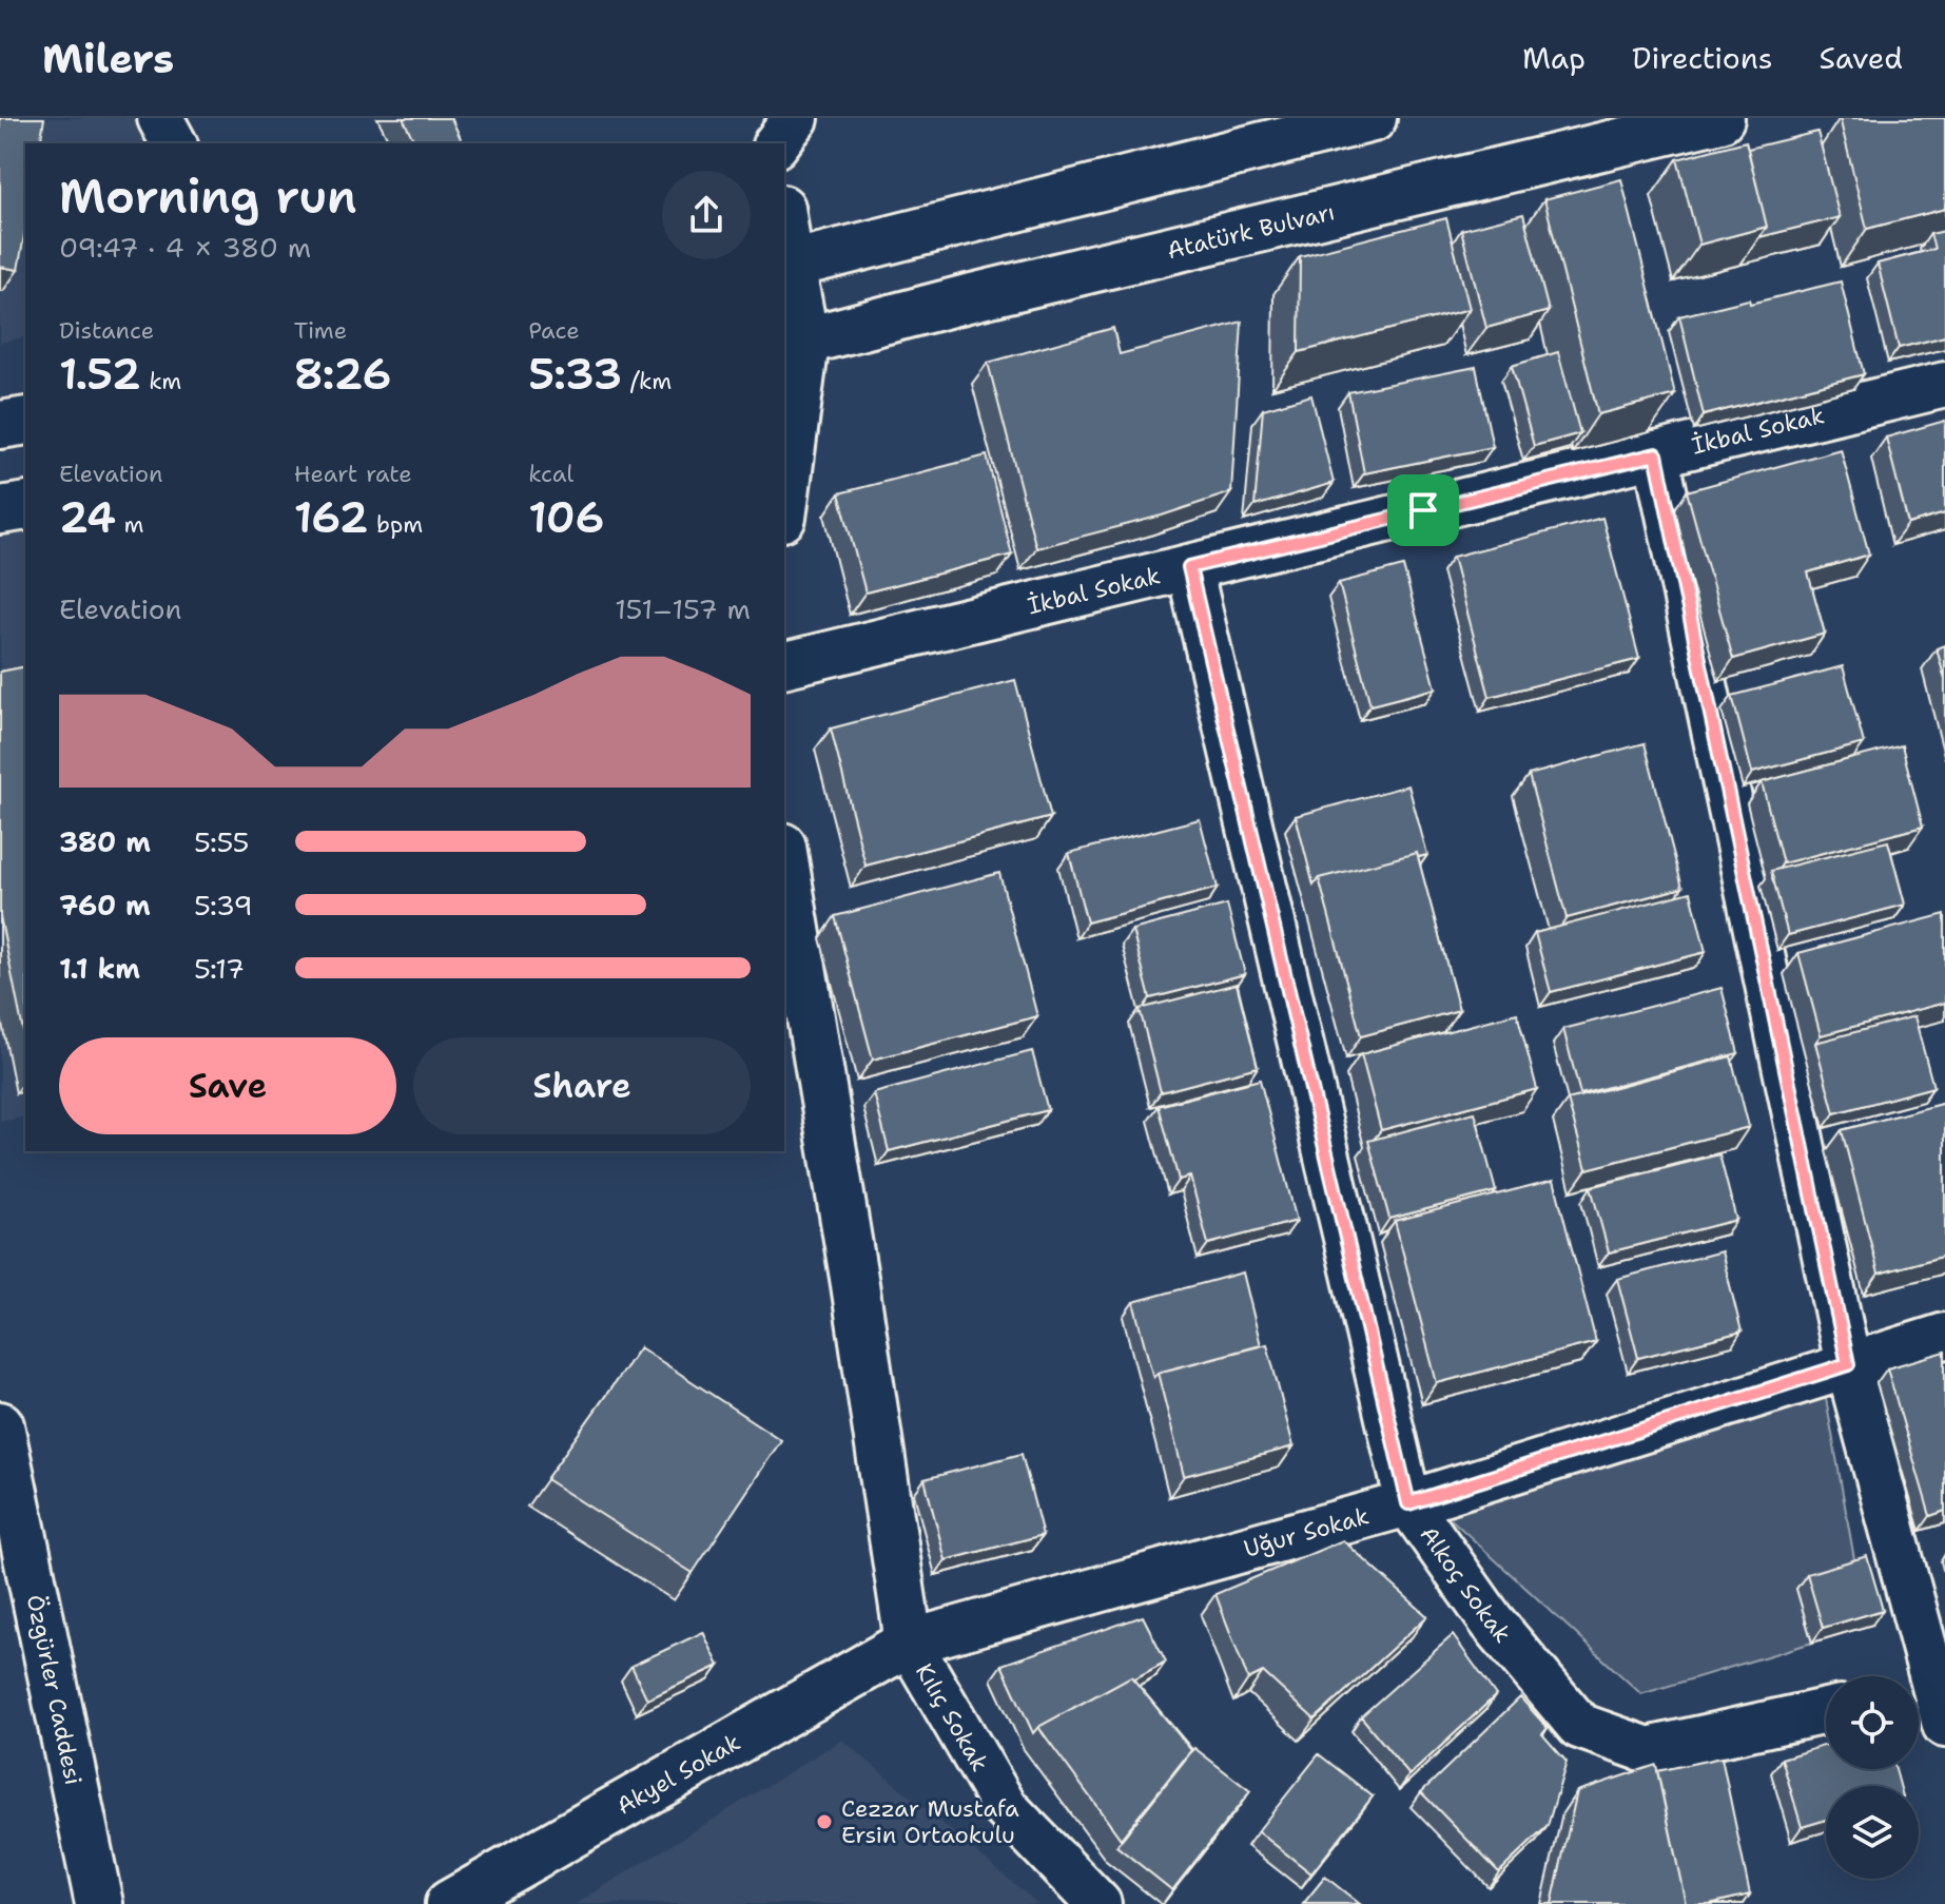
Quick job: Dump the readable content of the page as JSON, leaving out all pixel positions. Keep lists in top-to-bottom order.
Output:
{
  "streets": {
    "street": [
      "Atatürk Bulvarı",
      "İkbal Sokak",
      "Uğur Sokak",
      "Alkoç Sokak",
      "Özgürler Caddesi",
      "Kılıç Sokak",
      "Akyel Sokak"
    ]
  },
  "crossings": [
    ["İkbal Sokak", "Alkoç Sokak"],
    ["Uğur Sokak", "Alkoç Sokak"],
    ["Uğur Sokak", "Kılıç Sokak"],
    ["Uğur Sokak", "Akyel Sokak"],
    ["Kılıç Sokak", "Akyel Sokak"]
  ],
  "places": ["Cezzar Mustafa Ersin Ortaokulu"],
  "page": {
    "header": "Milers",
    "nav": ["Map", "Directions", "Saved"],
    "heading": ["Morning run", "09:47 · 4 × 380 m"],
    "stats": [
      ["Distance", "1.52 km"],
      ["Time", "8:26"],
      ["Pace", "5:33 /km"],
      ["Elevation", "24 m"],
      ["Heart rate", "162 bpm"],
      ["kcal", "106"]
    ],
    "chart": ["Elevation", "151–157 m"],
    "list": [
      {
        "name": "380 m",
        "note": "5:55"
      },
      {
        "name": "760 m",
        "note": "5:39"
      },
      {
        "name": "1.1 km",
        "note": "5:17"
      }
    ],
    "buttons": ["Save", "Share"]
  }
}
